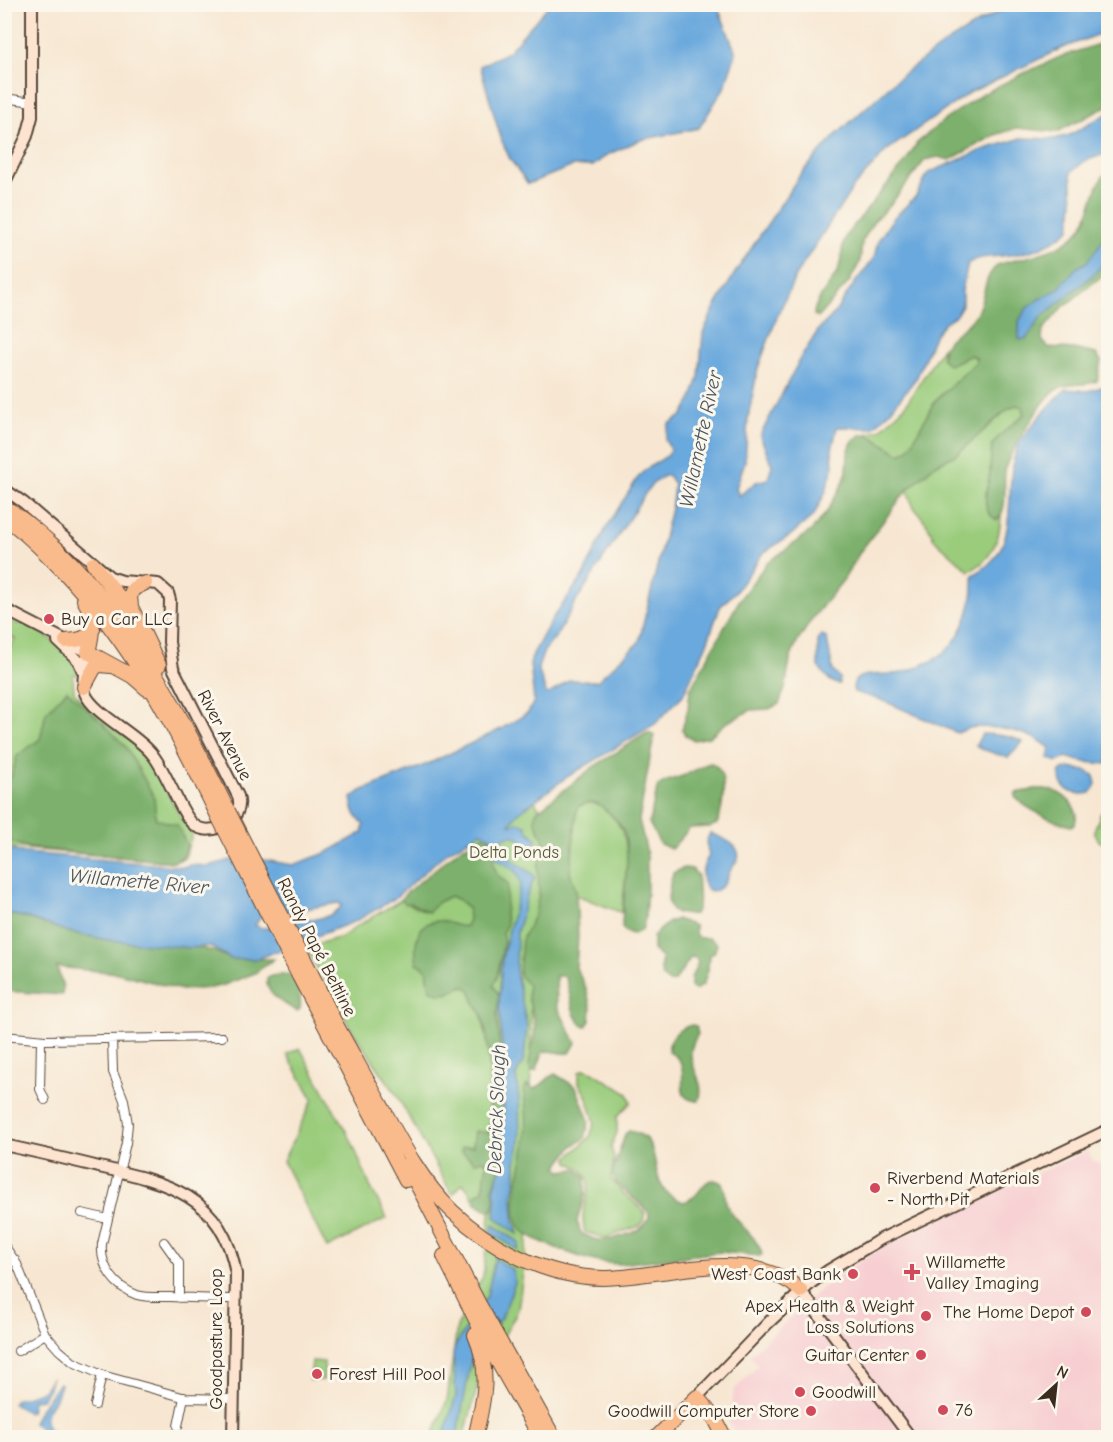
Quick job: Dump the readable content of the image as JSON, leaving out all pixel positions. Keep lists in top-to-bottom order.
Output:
{
  "streets": {
    "highway": ["Randy Papé Beltline"],
    "street": ["River Avenue", "Goodpasture Loop"]
  },
  "water": ["Willamette River", "Debrick Slough"],
  "parks": ["Delta Ponds"],
  "places": {
    "other": [
      "Buy a Car LLC",
      "Riverbend Materials - North Pit",
      "West Coast Bank",
      "The Home Depot",
      "Apex Health & Weight Loss Solutions",
      "Guitar Center",
      "Forest Hill Pool",
      "Goodwill",
      "76",
      "Goodwill Computer Store"
    ],
    "health": ["Willamette Valley Imaging"]
  },
  "north": "top right"
}
